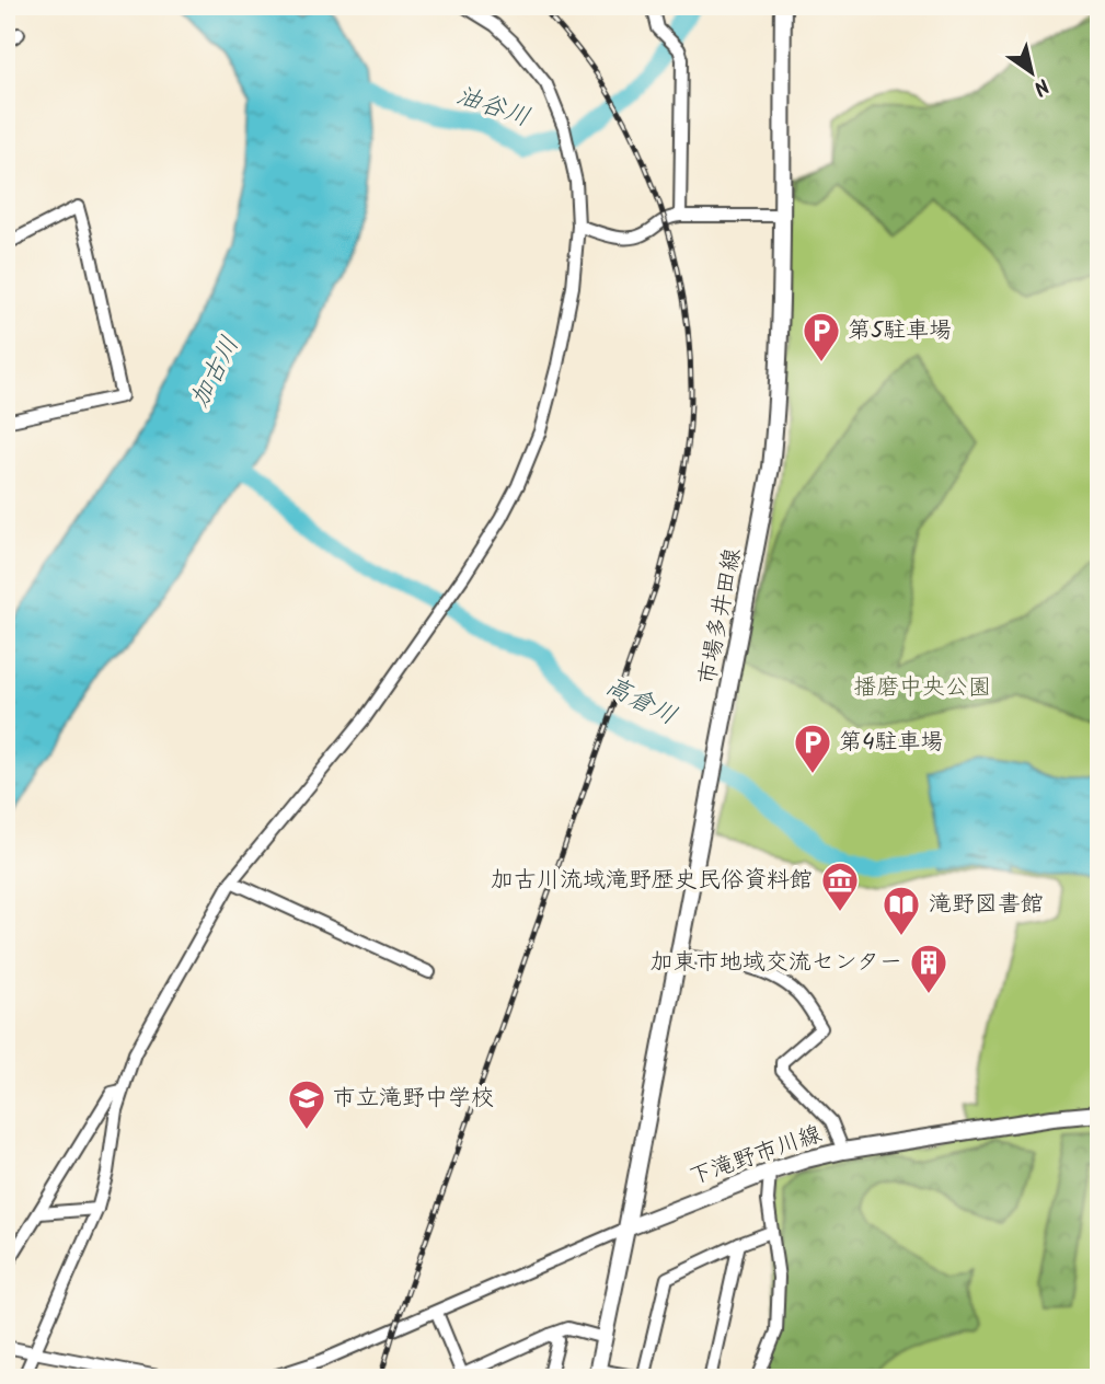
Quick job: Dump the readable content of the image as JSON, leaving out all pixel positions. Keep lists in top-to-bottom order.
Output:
{
  "streets": {
    "main road": ["市場多井田線", "下滝野市川線"]
  },
  "crossings": [
    ["市場多井田線", "下滝野市川線"]
  ],
  "water": ["油谷川", "加古川", "高倉川"],
  "parks": ["播磨中央公園"],
  "places": {
    "parking": ["第5駐車場", "第4駐車場"],
    "museum": ["加古川流域滝野歴史民俗資料館"],
    "library": ["滝野図書館"],
    "building": ["加東市地域交流センター"],
    "school or university": ["市立滝野中学校"]
  },
  "north": "bottom right"
}
